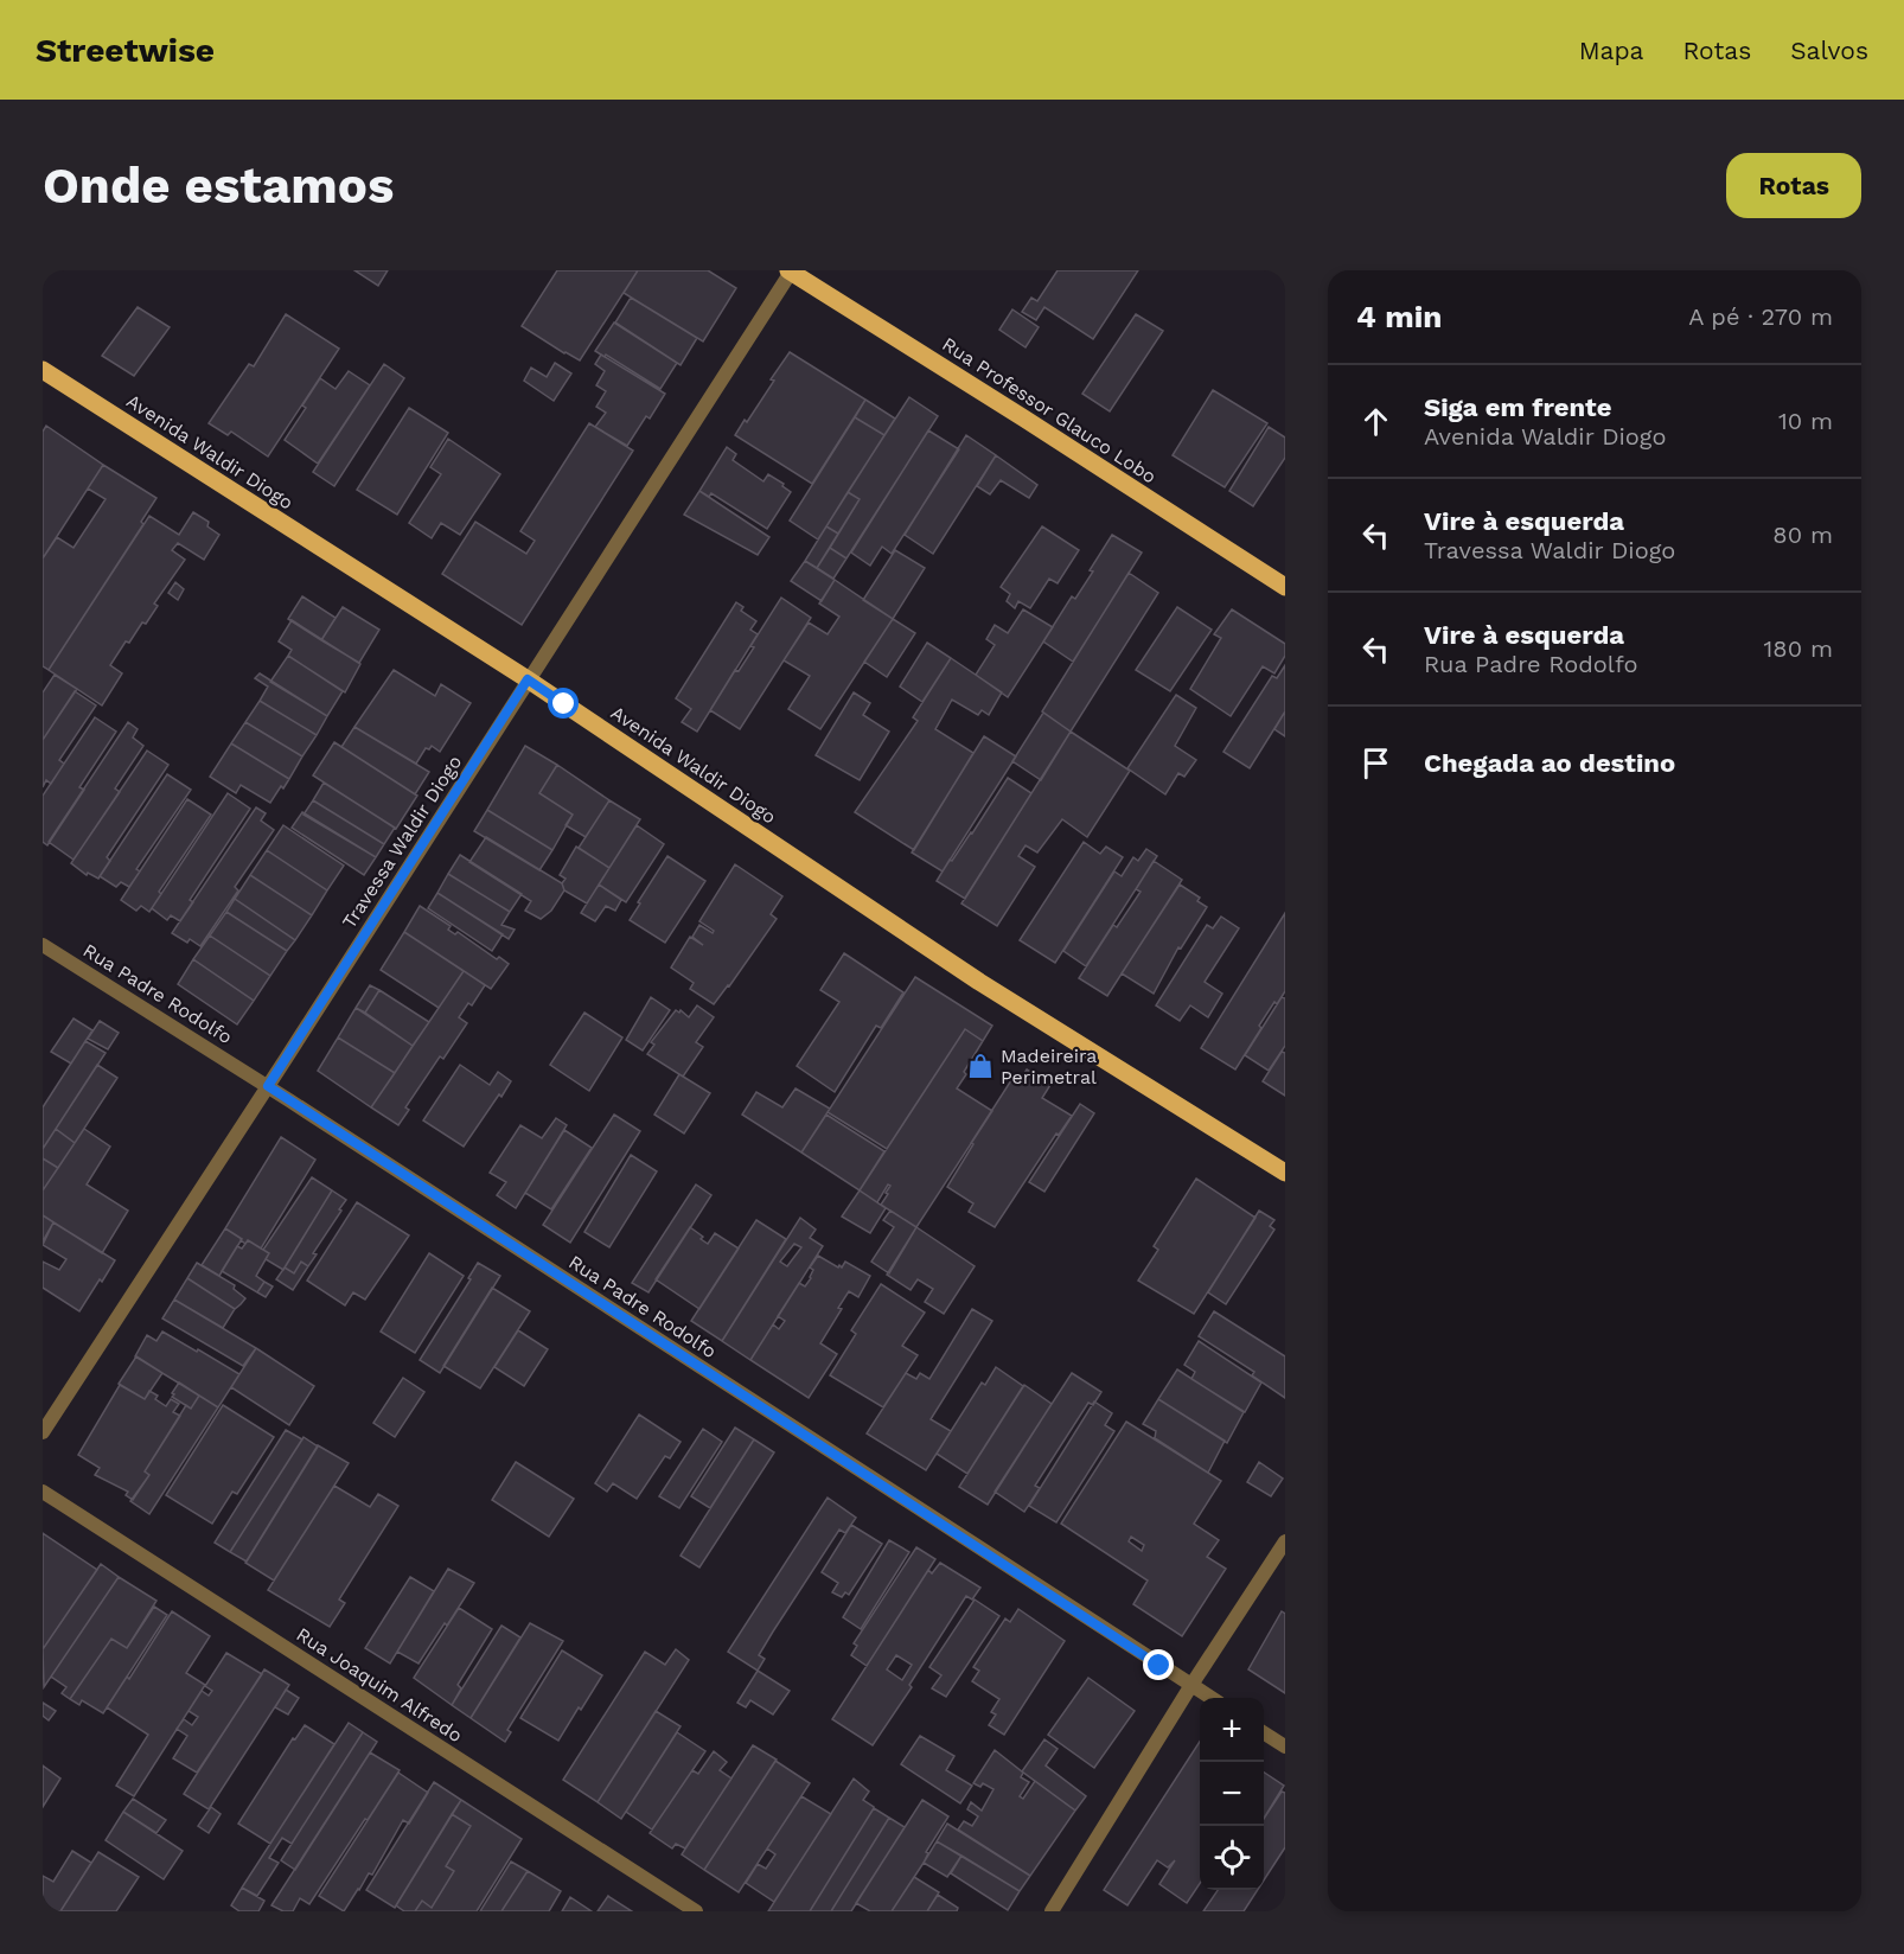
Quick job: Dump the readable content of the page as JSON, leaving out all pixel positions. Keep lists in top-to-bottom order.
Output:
{
  "streets": {
    "main road": ["Rua Professor Glauco Lobo", "Avenida Waldir Diogo"],
    "street": ["Travessa Waldir Diogo", "Rua Padre Rodolfo", "Rua Joaquim Alfredo"]
  },
  "crossings": [
    ["Rua Professor Glauco Lobo", "Travessa Waldir Diogo"],
    ["Avenida Waldir Diogo", "Travessa Waldir Diogo"],
    ["Travessa Waldir Diogo", "Rua Padre Rodolfo"]
  ],
  "places": {
    "shop": ["Madeireira Perimetral"]
  },
  "page": {
    "header": "Streetwise",
    "nav": ["Mapa", "Rotas", "Salvos"],
    "buttons": "Rotas",
    "title": "Onde estamos",
    "heading": ["4 min", "A pé · 270 m"],
    "list": [
      ["Siga em frente", "Avenida Waldir Diogo", "10 m"],
      ["Vire à esquerda", "Travessa Waldir Diogo", "80 m"],
      ["Vire à esquerda", "Rua Padre Rodolfo", "180 m"],
      "Chegada ao destino"
    ],
    "map_buttons": ["+", "−"]
  }
}
